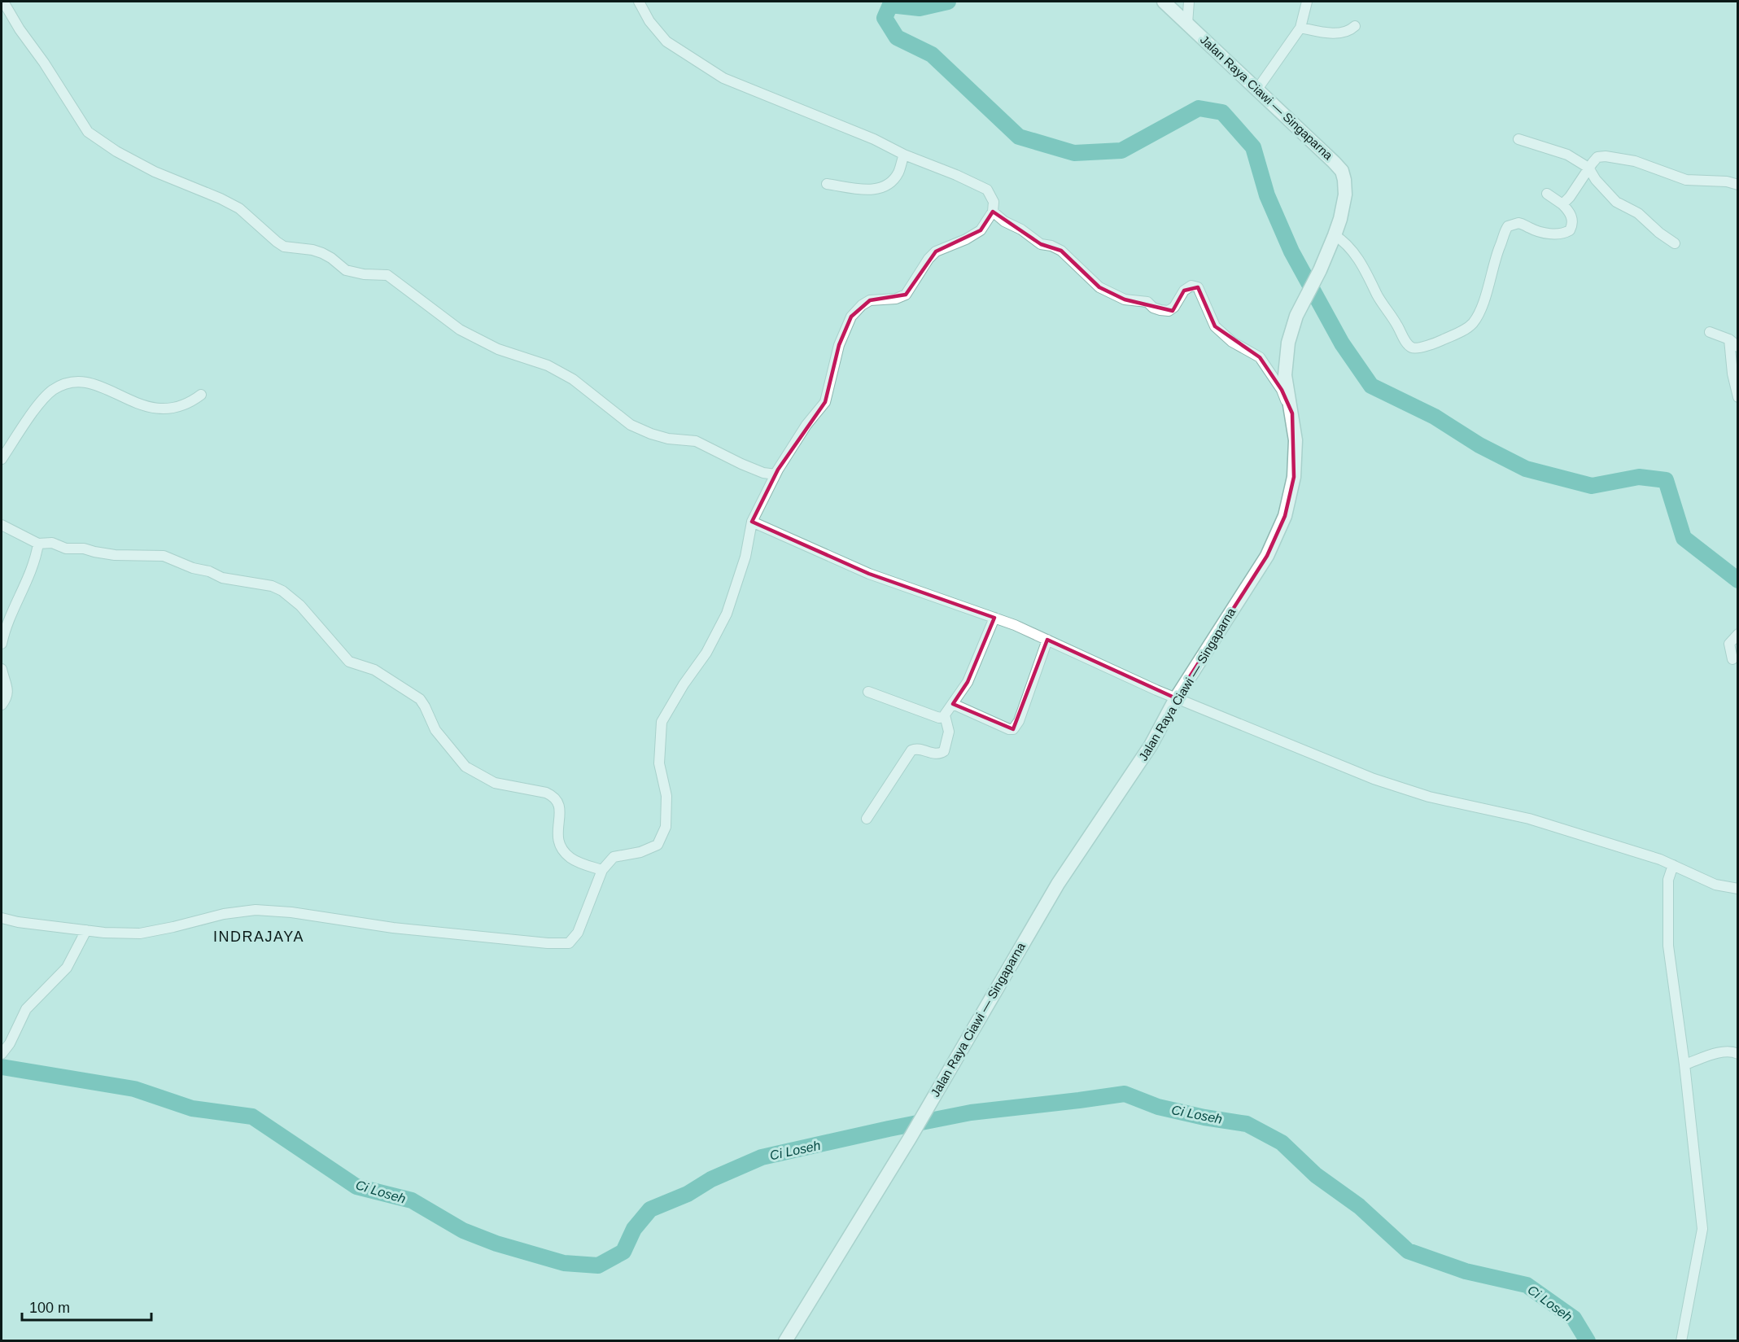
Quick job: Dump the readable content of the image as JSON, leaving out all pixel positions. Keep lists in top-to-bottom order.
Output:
{
  "streets": {
    "main road": ["Jalan Raya Ciawi — Singaparna"]
  },
  "districts": ["INDRAJAYA"],
  "water": ["Ci Loseh"],
  "scale_bar": "100 m"
}
